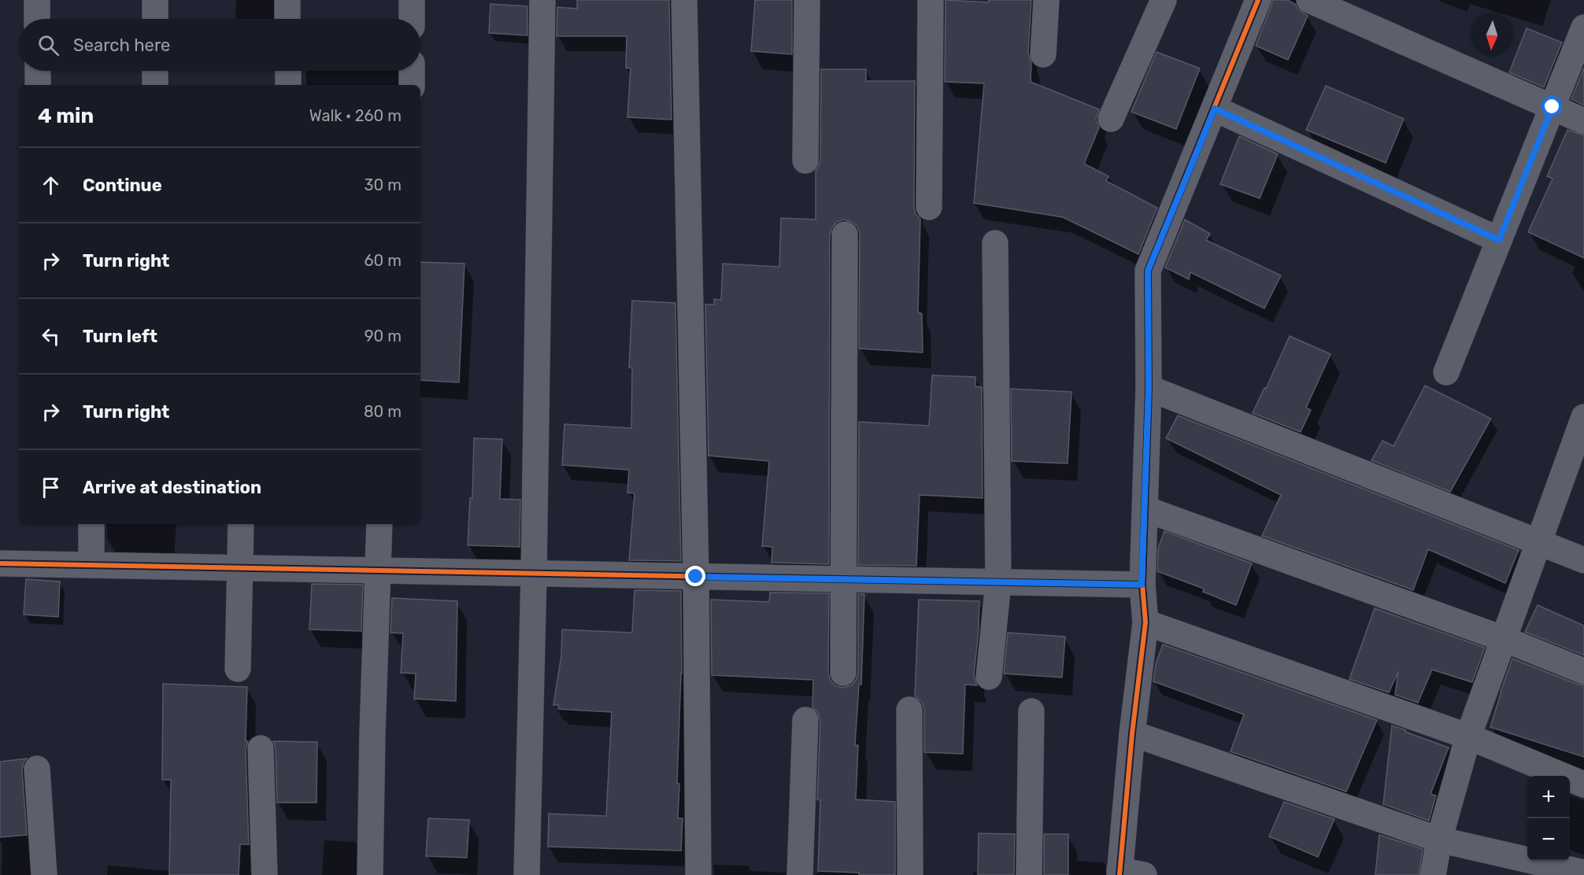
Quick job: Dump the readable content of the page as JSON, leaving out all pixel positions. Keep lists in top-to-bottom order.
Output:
{
  "north": "bottom",
  "page": {
    "search": "Search here",
    "heading": ["4 min", "Walk · 260 m"],
    "list": [
      ["Continue", "30 m"],
      ["Turn right", "60 m"],
      ["Turn left", "90 m"],
      ["Turn right", "80 m"],
      "Arrive at destination"
    ],
    "map_buttons": ["+", "−"]
  }
}
